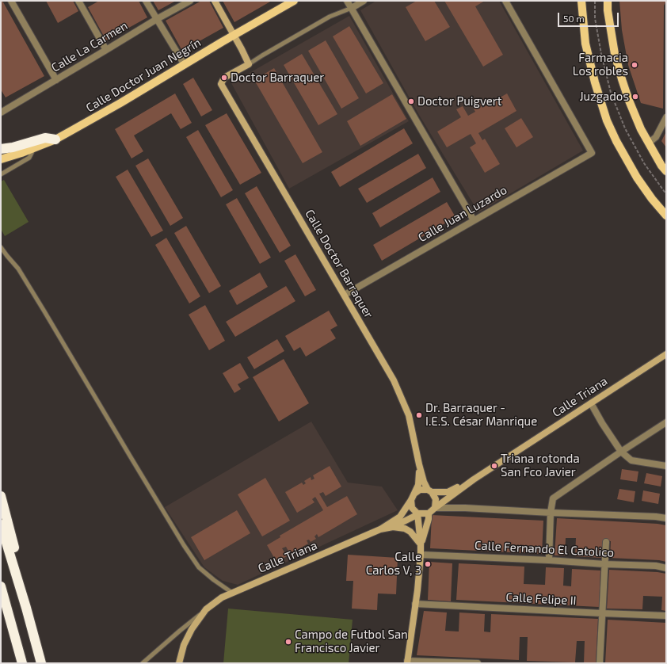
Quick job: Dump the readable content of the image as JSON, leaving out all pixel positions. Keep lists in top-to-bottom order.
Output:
{
  "streets": {
    "main road": ["Calle Doctor Juan Negrín"],
    "street": [
      "Calle La Carmen",
      "Calle Juan Luzardo",
      "Calle Doctor Barraquer",
      "Calle Triana",
      "Calle Fernando El Catolico",
      "Calle Felipe II"
    ]
  },
  "crossings": [
    ["Calle Juan Luzardo", "Calle Doctor Barraquer"],
    ["Calle Doctor Barraquer", "Calle Triana"]
  ],
  "places": [
    "Farmacia Los robles",
    "Doctor Barraquer",
    "Juzgados",
    "Doctor Puigvert",
    "Dr. Barraquer - I.E.S. César Manrique",
    "Triana rotonda San Fco Javier",
    "Calle Carlos V, 3",
    "Campo de Futbol San Francisco Javier"
  ],
  "scale_bar": "50 m"
}
